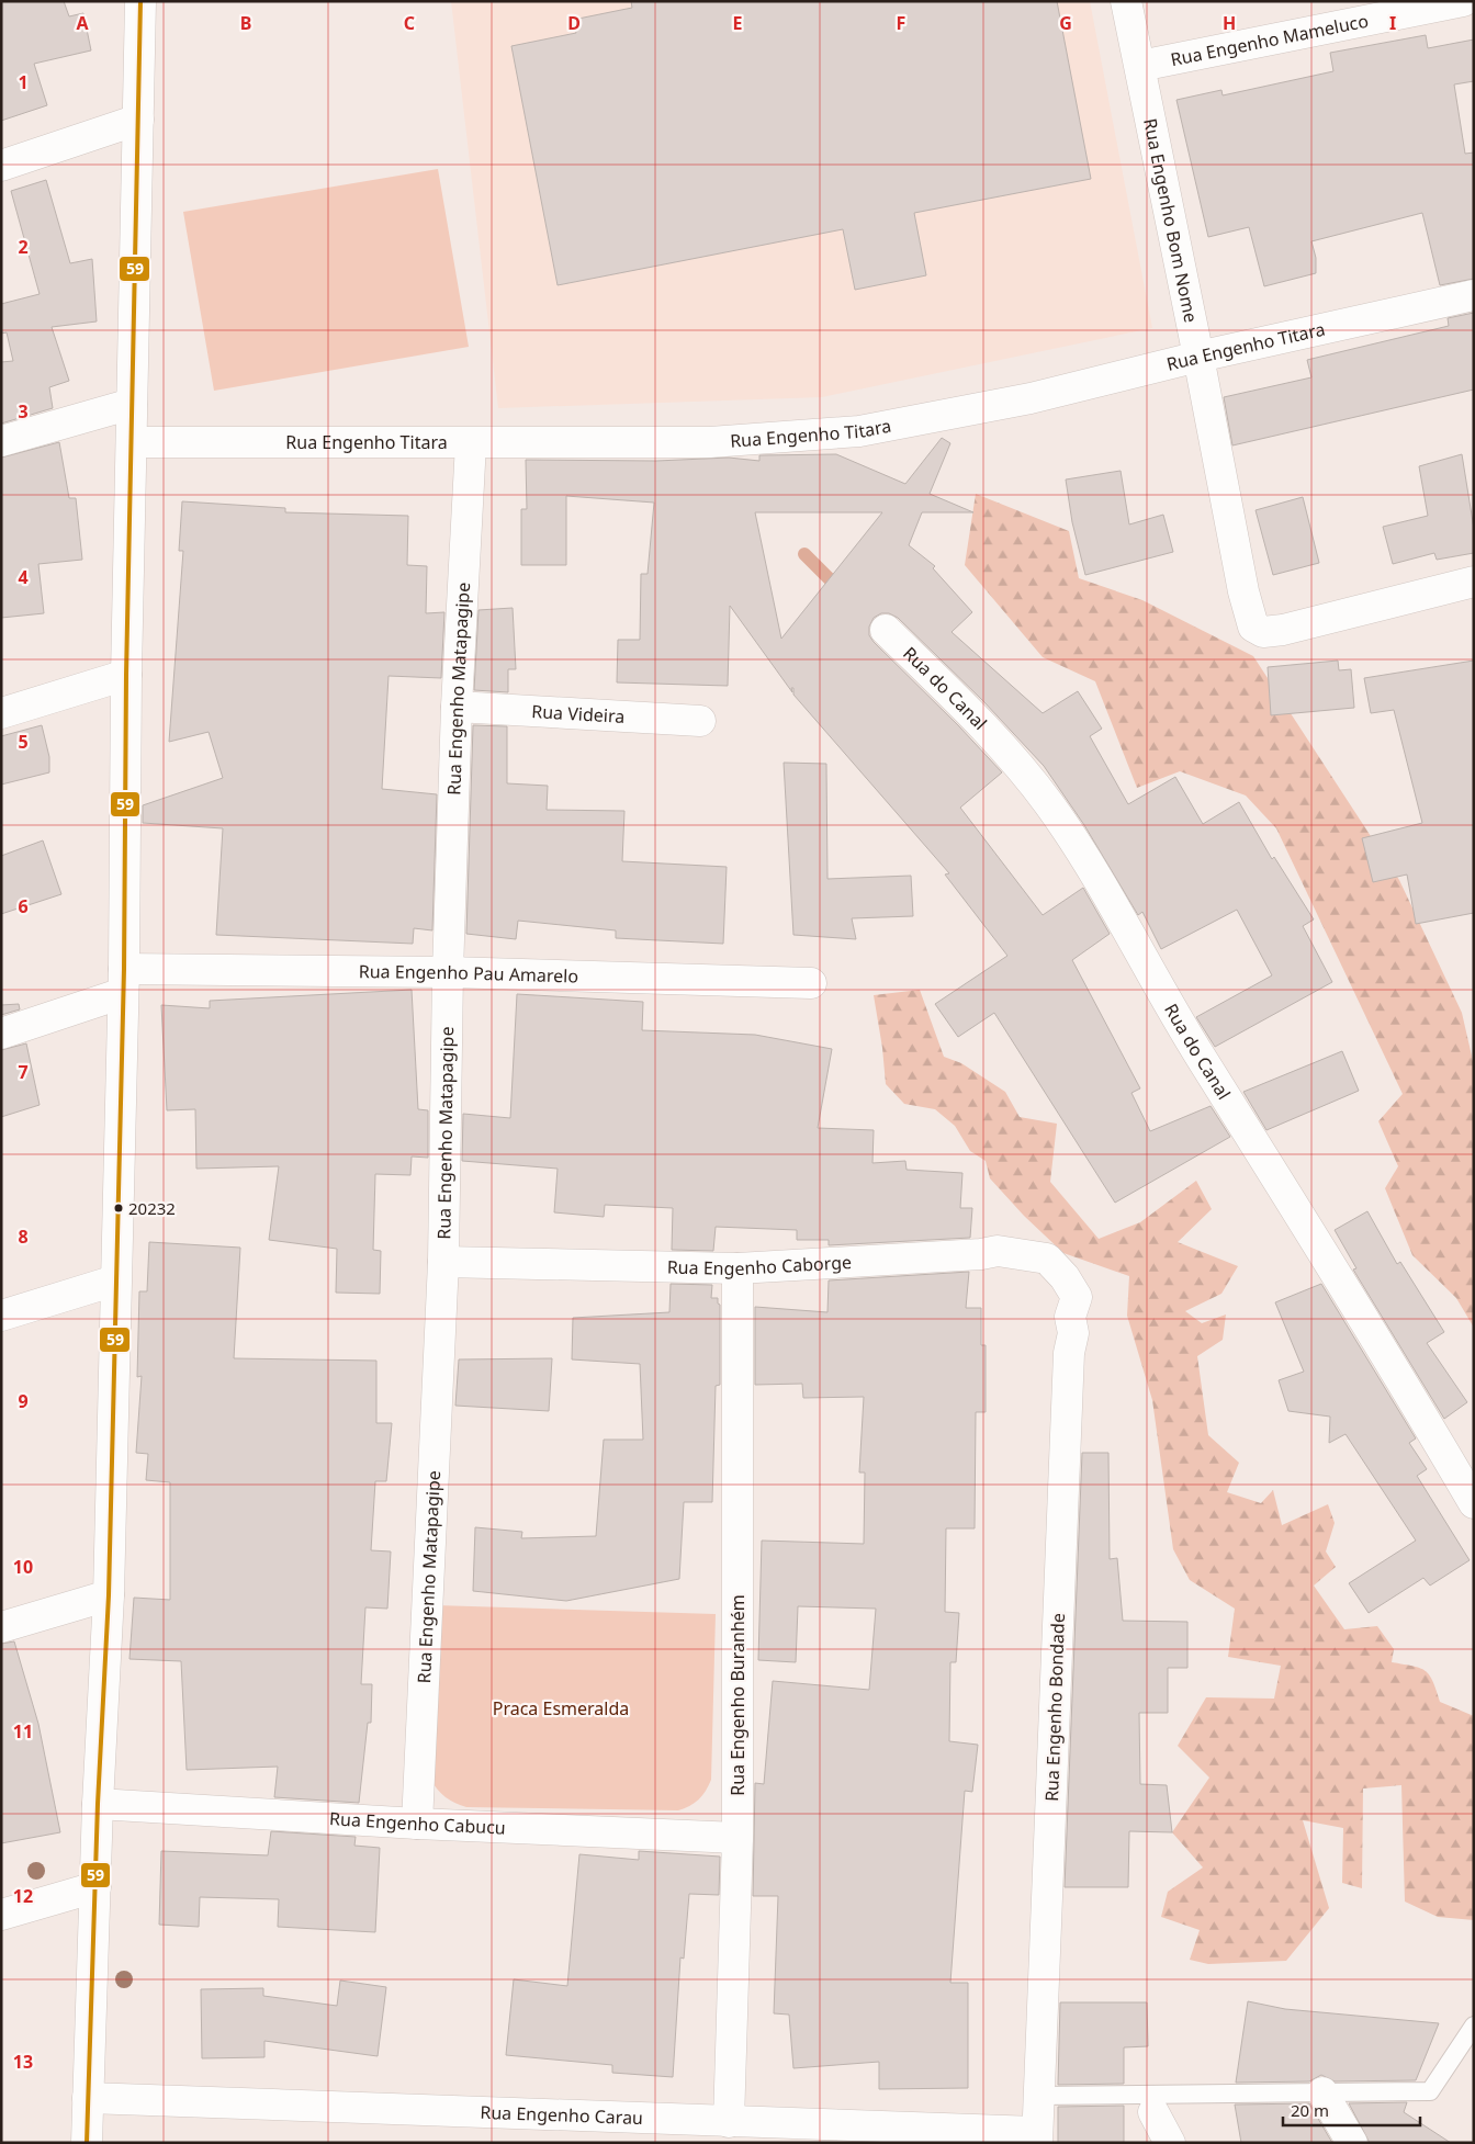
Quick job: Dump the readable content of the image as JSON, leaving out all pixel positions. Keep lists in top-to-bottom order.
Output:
{
  "streets": {
    "street": [
      "Rua Engenho Mameluco",
      "Rua Engenho Bom Nome",
      "Rua Engenho Titara",
      "Rua Engenho Matapagipe",
      "Rua do Canal",
      "Rua Videira",
      "Rua Engenho Pau Amarelo",
      "Rua Engenho Caborge",
      "Rua Engenho Buranhém",
      "Rua Engenho Bondade",
      "Rua Engenho Cabucu",
      "Rua Engenho Carau"
    ]
  },
  "crossings": [
    ["Rua Engenho Mameluco", "Rua Engenho Bom Nome"],
    ["Rua Engenho Bom Nome", "Rua Engenho Titara"],
    ["Rua Engenho Titara", "Rua Engenho Matapagipe"],
    ["Rua Engenho Matapagipe", "Rua Videira"],
    ["Rua Engenho Matapagipe", "Rua Engenho Pau Amarelo"],
    ["Rua Engenho Matapagipe", "Rua Engenho Caborge"],
    ["Rua Engenho Matapagipe", "Rua Engenho Cabucu"],
    ["Rua Engenho Caborge", "Rua Engenho Buranhém"],
    ["Rua Engenho Caborge", "Rua Engenho Bondade"],
    ["Rua Engenho Buranhém", "Rua Engenho Cabucu"],
    ["Rua Engenho Buranhém", "Rua Engenho Carau"],
    ["Rua Engenho Bondade", "Rua Engenho Carau"]
  ],
  "parks": ["Praca Esmeralda"],
  "places": ["20232"],
  "lines": ["transit line 59"],
  "scale_bar": "20 m",
  "grid": {
    "columns": [
      "A",
      "B",
      "C",
      "D",
      "E",
      "F",
      "G",
      "H",
      "I"
    ],
    "rows": [
      "1",
      "2",
      "3",
      "4",
      "5",
      "6",
      "7",
      "8",
      "9",
      "10",
      "11",
      "12",
      "13"
    ]
  }
}
